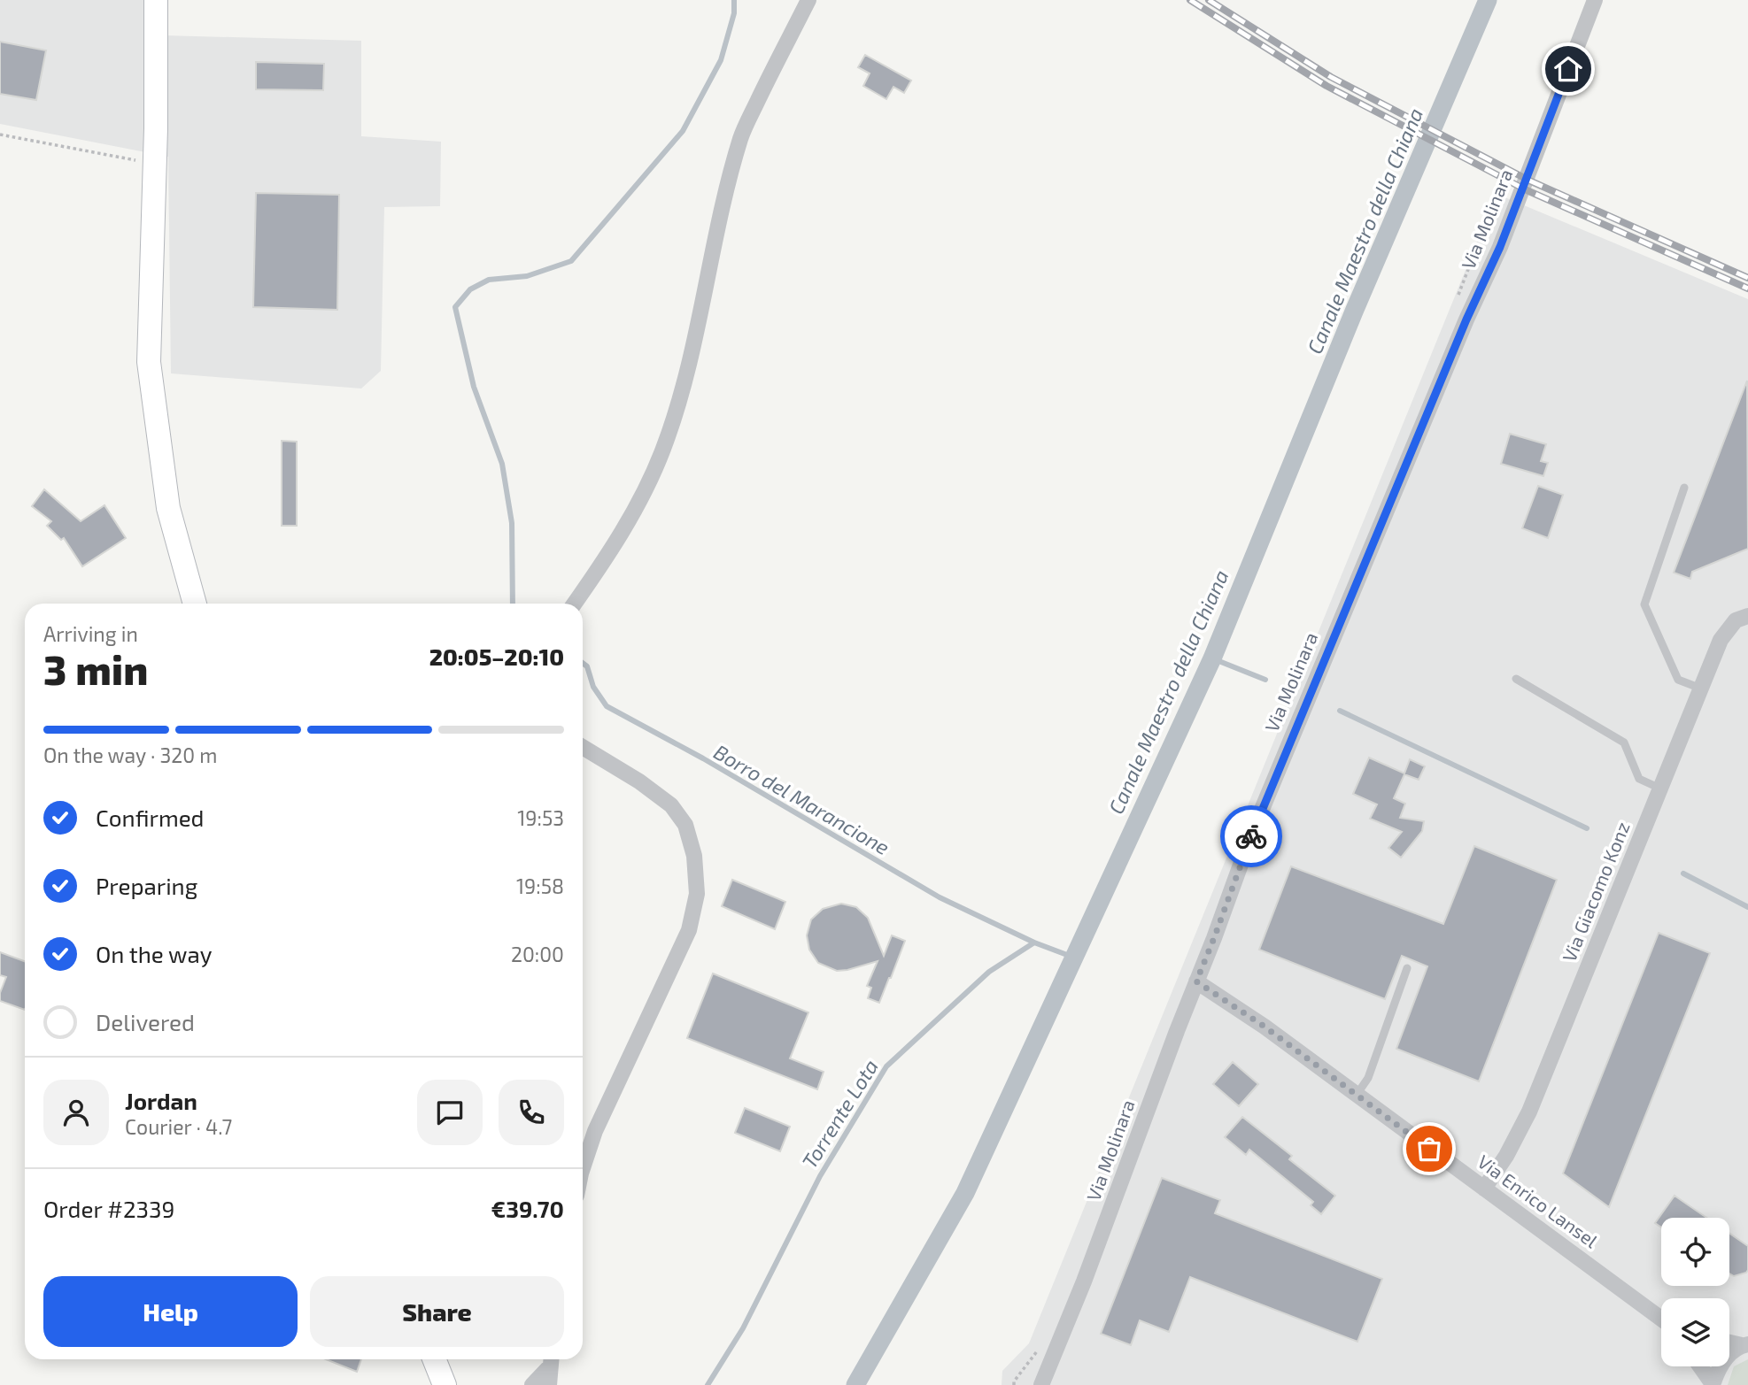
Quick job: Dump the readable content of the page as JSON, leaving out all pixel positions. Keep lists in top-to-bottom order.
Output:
{
  "streets": {
    "street": ["Via Molinara", "Via Giacomo Konz", "Via Enrico Lansel"]
  },
  "crossings": [
    ["Via Molinara", "Via Enrico Lansel"],
    ["Via Giacomo Konz", "Via Enrico Lansel"]
  ],
  "water": ["Canale Maestro della Chiana", "Borro del Marancione", "Torrente Lota"],
  "page": {
    "heading": ["3 min", "Arriving in", "20:05–20:10"],
    "panel": [
      "Jordan",
      "Courier · 4.7",
      "Order #2339",
      "€39.70"
    ],
    "bar": "On the way · 320 m",
    "list": [
      ["Confirmed", "19:53"],
      ["Preparing", "19:58"],
      ["On the way", "20:00"],
      "Delivered"
    ],
    "buttons": ["Help", "Share"]
  }
}
